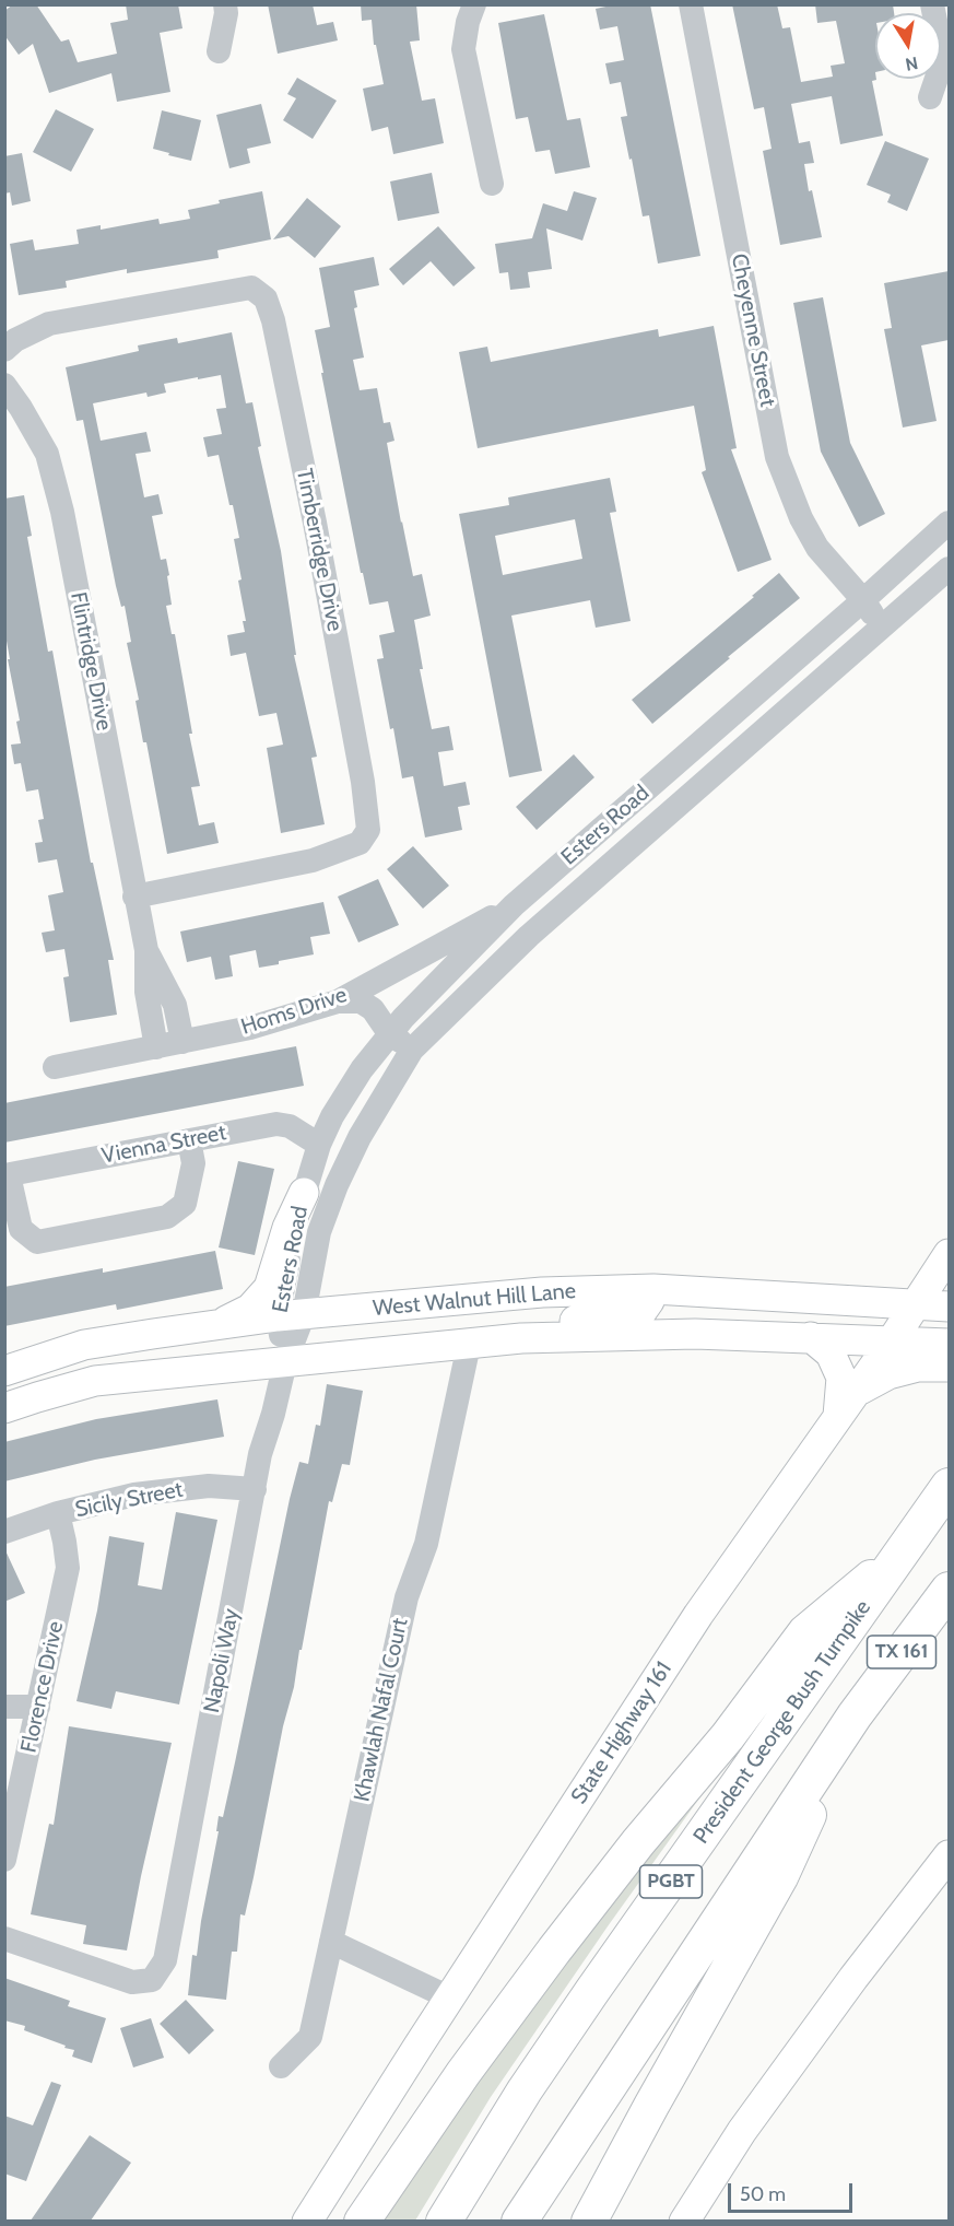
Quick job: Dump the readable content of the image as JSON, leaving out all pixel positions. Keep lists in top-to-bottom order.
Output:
{
  "streets": {
    "highway": ["TX 161", "President George Bush Turnpike", "PGBT"],
    "main road": ["West Walnut Hill Lane", "State Highway 161"],
    "street": [
      "Cheyenne Street",
      "Timberridge Drive",
      "Flintridge Drive",
      "Esters Road",
      "Homs Drive",
      "Vienna Street",
      "Sicily Street",
      "Napoli Way",
      "Florence Drive",
      "Khawlah Nafal Court"
    ]
  },
  "crossings": [
    ["Cheyenne Street", "Esters Road"],
    ["Timberridge Drive", "Flintridge Drive"],
    ["Flintridge Drive", "Homs Drive"],
    ["Esters Road", "Homs Drive"],
    ["Esters Road", "Vienna Street"],
    ["Esters Road", "West Walnut Hill Lane"],
    ["Esters Road", "Napoli Way"],
    ["West Walnut Hill Lane", "Napoli Way"],
    ["West Walnut Hill Lane", "Khawlah Nafal Court"],
    ["West Walnut Hill Lane", "State Highway 161"],
    ["Sicily Street", "Napoli Way"],
    ["Sicily Street", "Florence Drive"],
    ["TX 161", "PGBT"]
  ],
  "scale_bar": "50 m",
  "north": "bottom"
}
